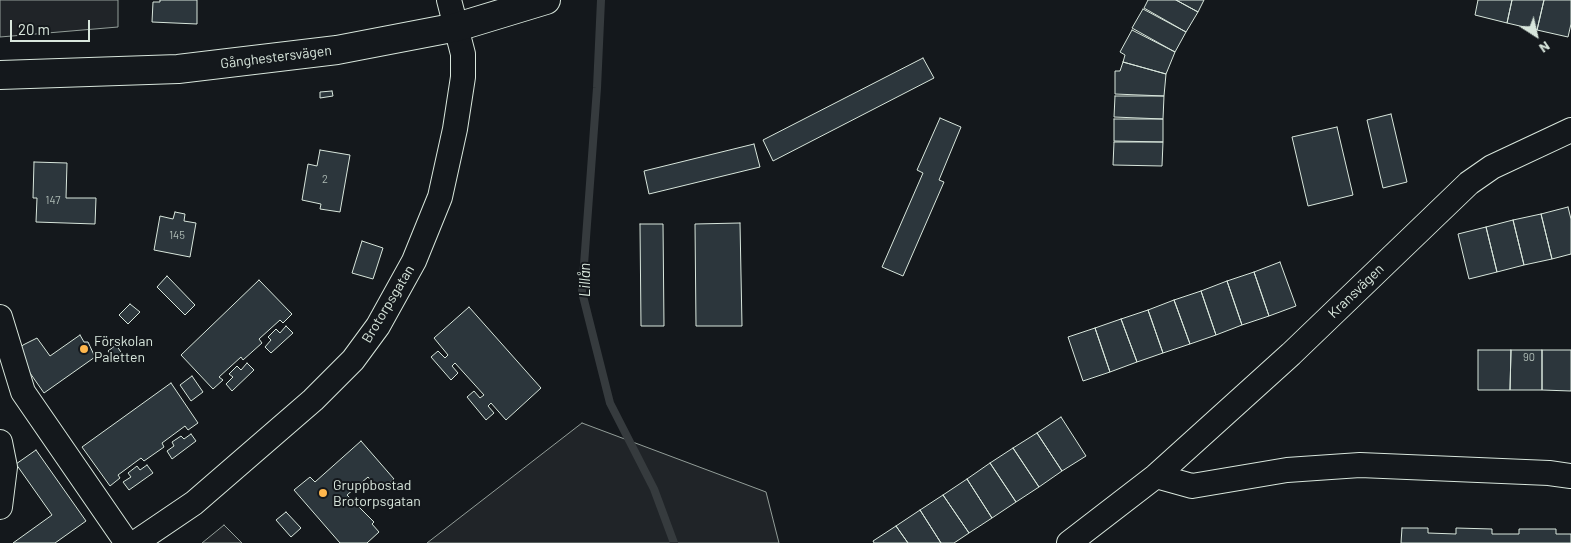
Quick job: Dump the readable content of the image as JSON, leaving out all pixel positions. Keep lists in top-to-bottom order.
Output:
{
  "streets": {
    "street": ["Gånghestersvägen", "Kransvägen", "Brotorpsgatan"]
  },
  "crossings": [
    ["Gånghestersvägen", "Brotorpsgatan"]
  ],
  "water": ["Lillån"],
  "places": ["Förskolan Paletten", "Gruppbostad Brotorpsgatan"],
  "house_numbers": [
    "2",
    "147",
    "145",
    "90"
  ],
  "scale_bar": "20 m",
  "north": "bottom right"
}
